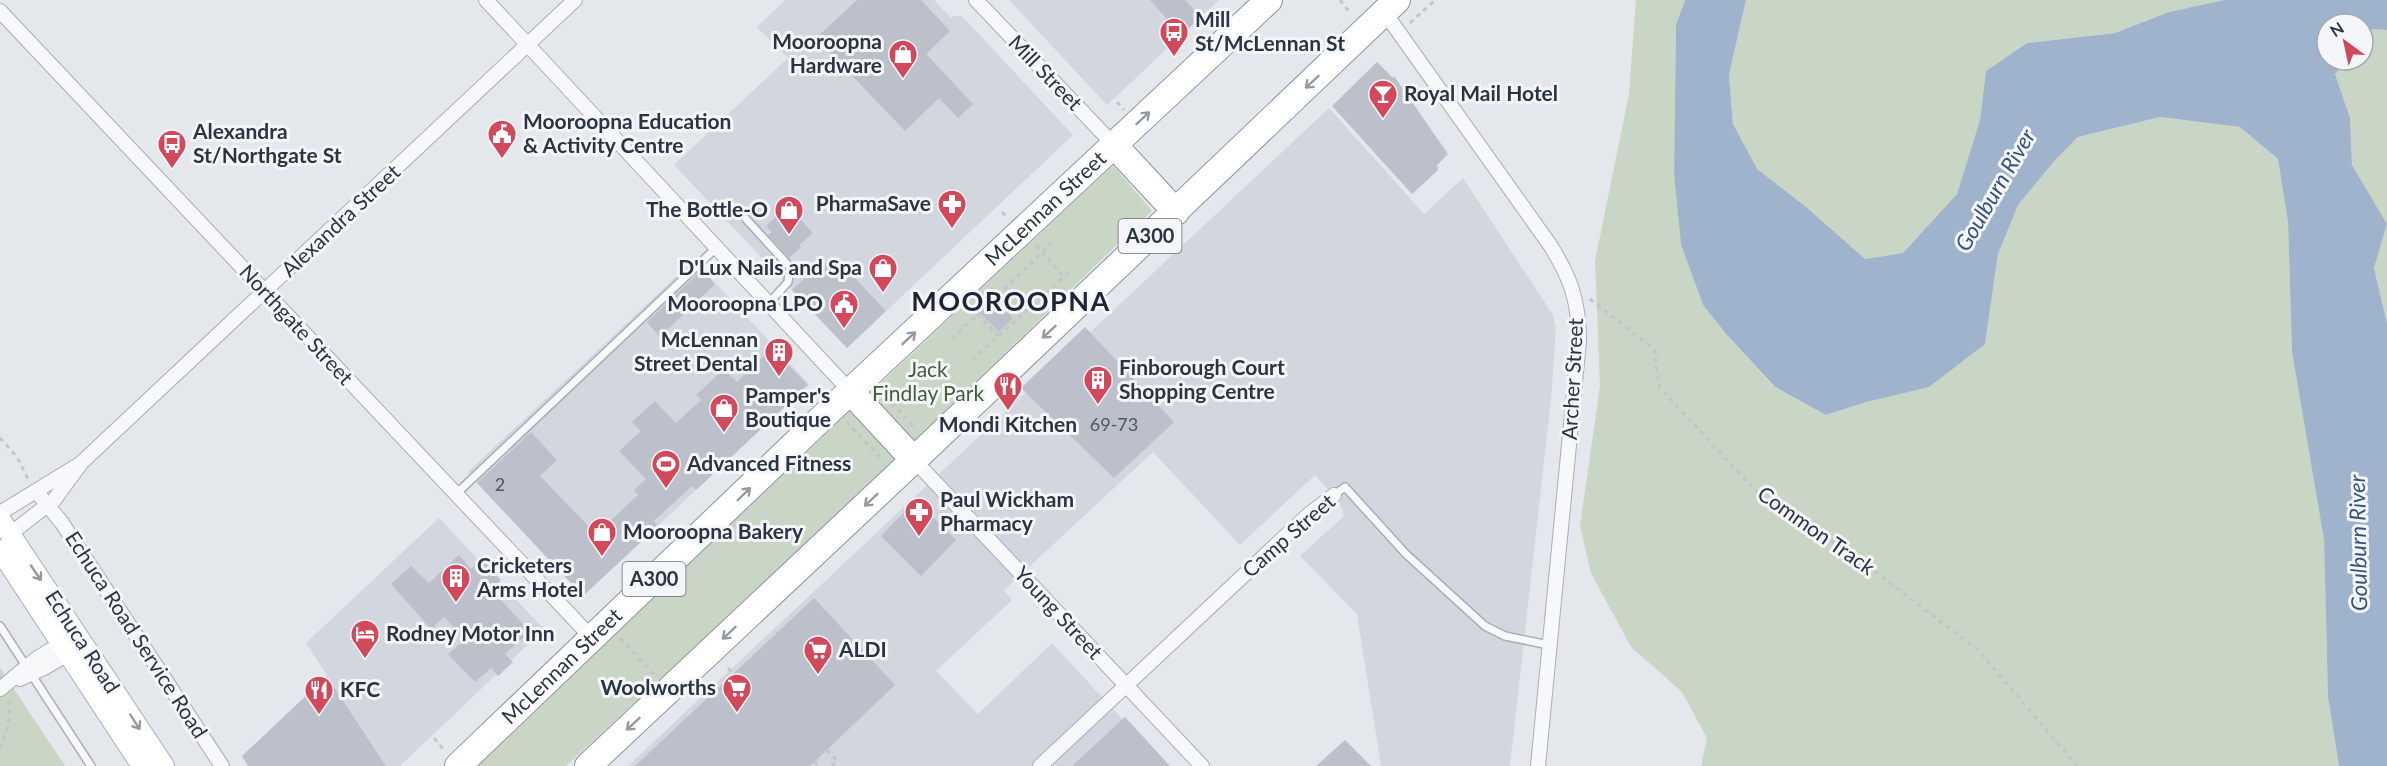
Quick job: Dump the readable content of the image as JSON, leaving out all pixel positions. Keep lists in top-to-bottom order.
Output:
{
  "streets": {
    "highway": ["McLennan Street", "A300"],
    "main road": ["Echuca Road"],
    "street": [
      "Mill Street",
      "Alexandra Street",
      "Northgate Street",
      "Archer Street",
      "Camp Street",
      "Young Street",
      "Echuca Road Service Road"
    ],
    "path": ["Common Track"]
  },
  "crossings": [
    ["Mill Street", "McLennan Street"],
    ["McLennan Street", "Northgate Street"],
    ["Alexandra Street", "Northgate Street"],
    ["Alexandra Street", "Echuca Road Service Road"],
    ["Alexandra Street", "Echuca Road"],
    ["A300", "Archer Street"],
    ["A300", "Young Street"],
    ["Archer Street", "Common Track"],
    ["Archer Street", "Camp Street"],
    ["Camp Street", "Young Street"]
  ],
  "districts": ["MOOROOPNA"],
  "water": ["Goulburn River"],
  "parks": ["Jack Findlay Park"],
  "places": {
    "bus stop": ["Mill St/McLennan St", "Alexandra St/Northgate St"],
    "shop": [
      "Mooroopna Hardware",
      "The Bottle-O",
      "D'Lux Nails and Spa",
      "Pamper's Boutique",
      "Mooroopna Bakery"
    ],
    "bar": ["Royal Mail Hotel"],
    "public building": ["Mooroopna Education & Activity Centre", "Mooroopna LPO"],
    "pharmacy": ["PharmaSave", "Paul Wickham Pharmacy"],
    "building": ["McLennan Street Dental", "Finborough Court Shopping Centre", "Cricketers Arms Hotel"],
    "restaurant": ["Mondi Kitchen", "KFC"],
    "sports": ["Advanced Fitness"],
    "hotel": ["Rodney Motor Inn"],
    "supermarket": ["ALDI", "Woolworths"]
  },
  "house_numbers": ["69-73", "2"],
  "north": "top left"
}
